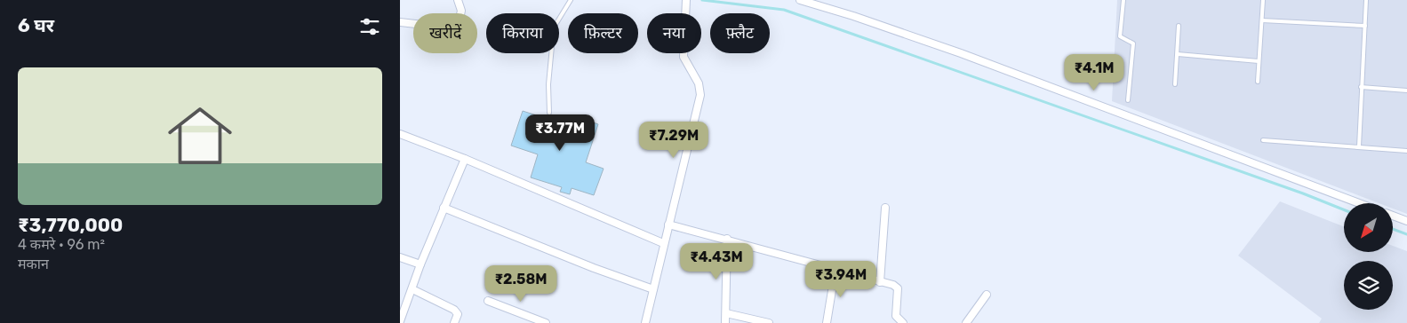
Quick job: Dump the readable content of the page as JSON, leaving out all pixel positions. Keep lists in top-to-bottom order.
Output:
{
  "north": "bottom left",
  "page": {
    "heading": "6 घर",
    "chip": [
      "खरीदें",
      "किराया",
      "फ़िल्टर",
      "नया",
      "फ़्लैट"
    ],
    "list": [
      {
        "name": "₹3,770,000",
        "note": "4 कमरे · 96 m² · मकान"
      }
    ],
    "price": [
      "₹4.1M",
      "₹3.77M",
      "₹7.29M",
      "₹4.43M",
      "₹3.94M",
      "₹2.58M"
    ]
  }
}
